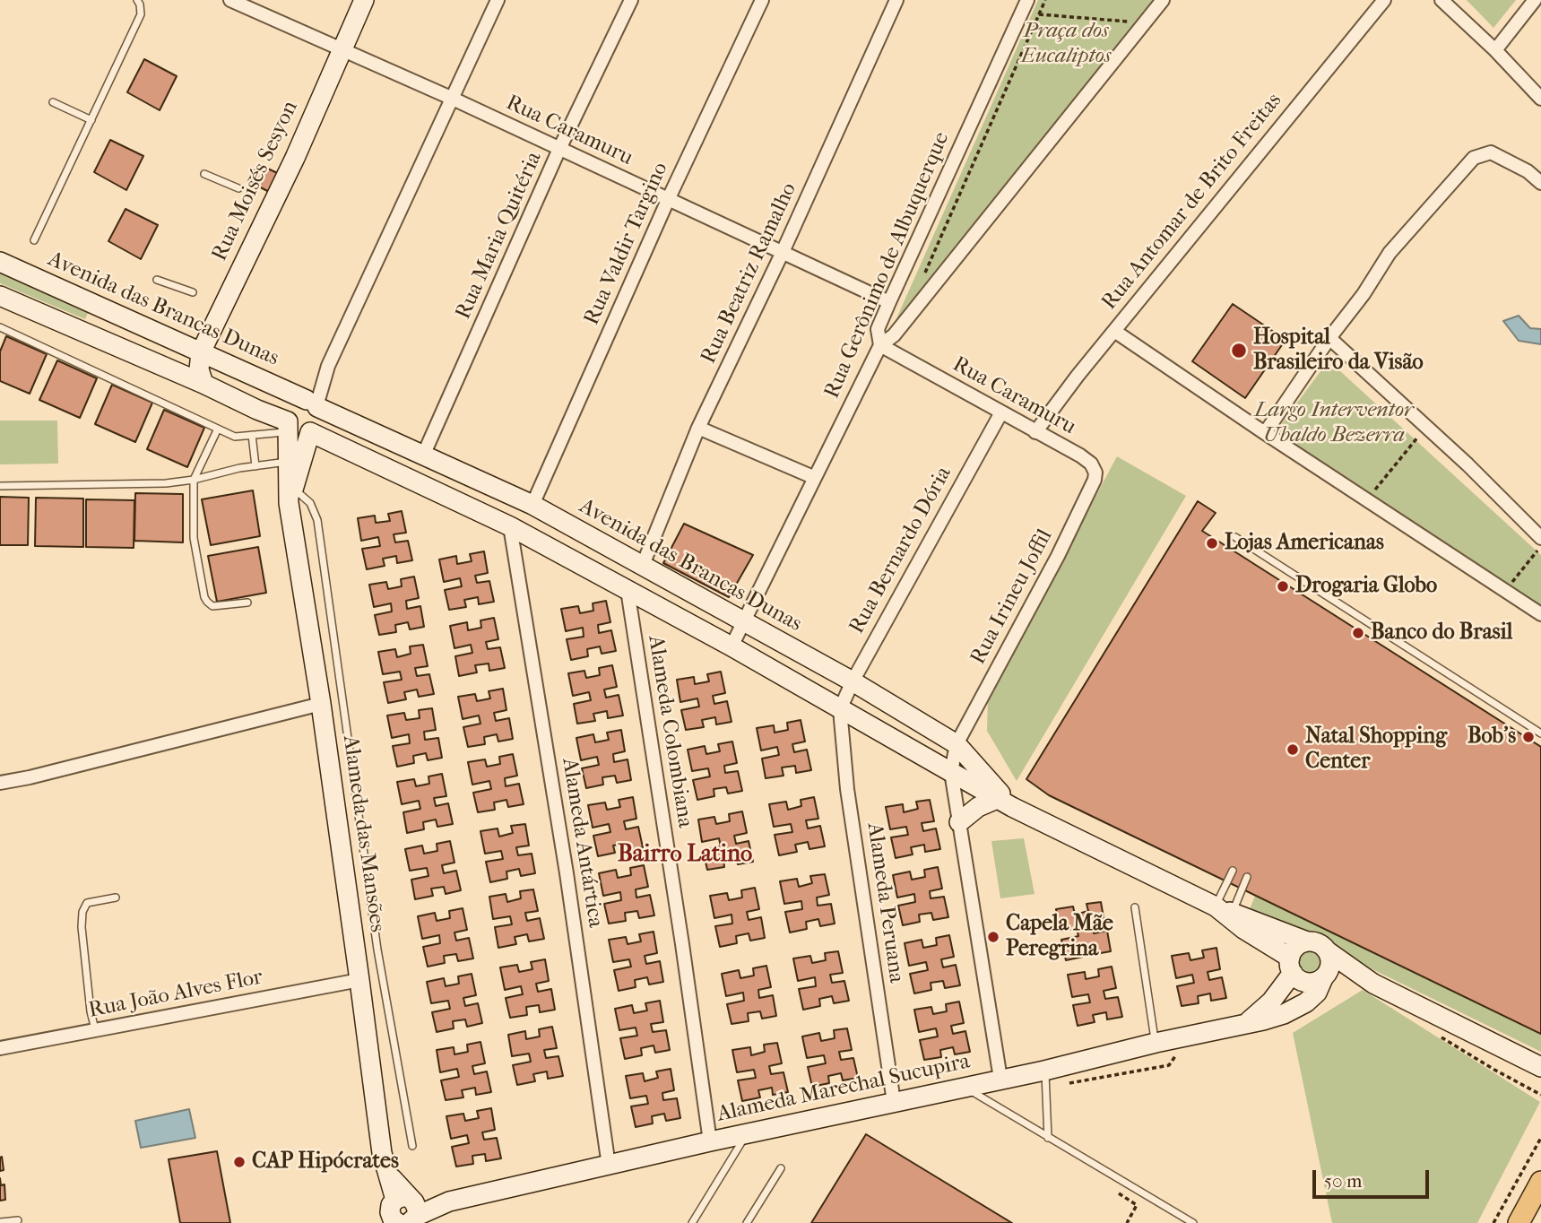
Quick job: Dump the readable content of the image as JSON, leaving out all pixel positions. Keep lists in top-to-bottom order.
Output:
{
  "streets": {
    "main road": [
      "Rua Moisés Sesyon",
      "Avenida das Brancas Dunas",
      "Alameda das Mansões",
      "Alameda Marechal Sucupira"
    ],
    "street": [
      "Rua Caramuru",
      "Rua Antomar de Brito Freitas",
      "Rua Maria Quitéria",
      "Rua Valdir Targino",
      "Rua Gerônimo de Albuquerque",
      "Rua Beatriz Ramalho",
      "Rua Bernardo Dória",
      "Rua Irineu Joffil",
      "Alameda Colombiana",
      "Alameda Antártica",
      "Alameda Peruana",
      "Rua João Alves Flor"
    ]
  },
  "crossings": [
    ["Rua Caramuru", "Rua Moisés Sesyon"],
    ["Rua Caramuru", "Rua Antomar de Brito Freitas"],
    ["Rua Caramuru", "Rua Maria Quitéria"],
    ["Rua Caramuru", "Rua Valdir Targino"],
    ["Rua Caramuru", "Rua Gerônimo de Albuquerque"],
    ["Rua Caramuru", "Rua Beatriz Ramalho"],
    ["Rua Caramuru", "Rua Bernardo Dória"],
    ["Rua Caramuru", "Rua Irineu Joffil"],
    ["Rua Moisés Sesyon", "Avenida das Brancas Dunas"],
    ["Rua Maria Quitéria", "Avenida das Brancas Dunas"],
    ["Rua Valdir Targino", "Avenida das Brancas Dunas"],
    ["Rua Gerônimo de Albuquerque", "Avenida das Brancas Dunas"],
    ["Rua Beatriz Ramalho", "Avenida das Brancas Dunas"],
    ["Avenida das Brancas Dunas", "Rua Bernardo Dória"],
    ["Avenida das Brancas Dunas", "Rua Irineu Joffil"],
    ["Avenida das Brancas Dunas", "Alameda Colombiana"],
    ["Avenida das Brancas Dunas", "Alameda das Mansões"],
    ["Avenida das Brancas Dunas", "Alameda Antártica"],
    ["Avenida das Brancas Dunas", "Alameda Peruana"],
    ["Avenida das Brancas Dunas", "Alameda Marechal Sucupira"],
    ["Rua Bernardo Dória", "Alameda Peruana"],
    ["Alameda Colombiana", "Alameda Marechal Sucupira"],
    ["Alameda das Mansões", "Rua João Alves Flor"],
    ["Alameda das Mansões", "Alameda Marechal Sucupira"],
    ["Alameda Antártica", "Alameda Marechal Sucupira"],
    ["Alameda Peruana", "Alameda Marechal Sucupira"]
  ],
  "districts": ["Bairro Latino"],
  "parks": ["Praça dos Eucaliptos", "Largo Interventor Ubaldo Bezerra"],
  "places": [
    "Hospital Brasileiro da Visão",
    "Lojas Americanas",
    "Drogaria Globo",
    "Banco do Brasil",
    "Bob's",
    "Natal Shopping Center",
    "Capela Mãe Peregrina",
    "CAP Hipócrates"
  ],
  "scale_bar": "50 m"
}
